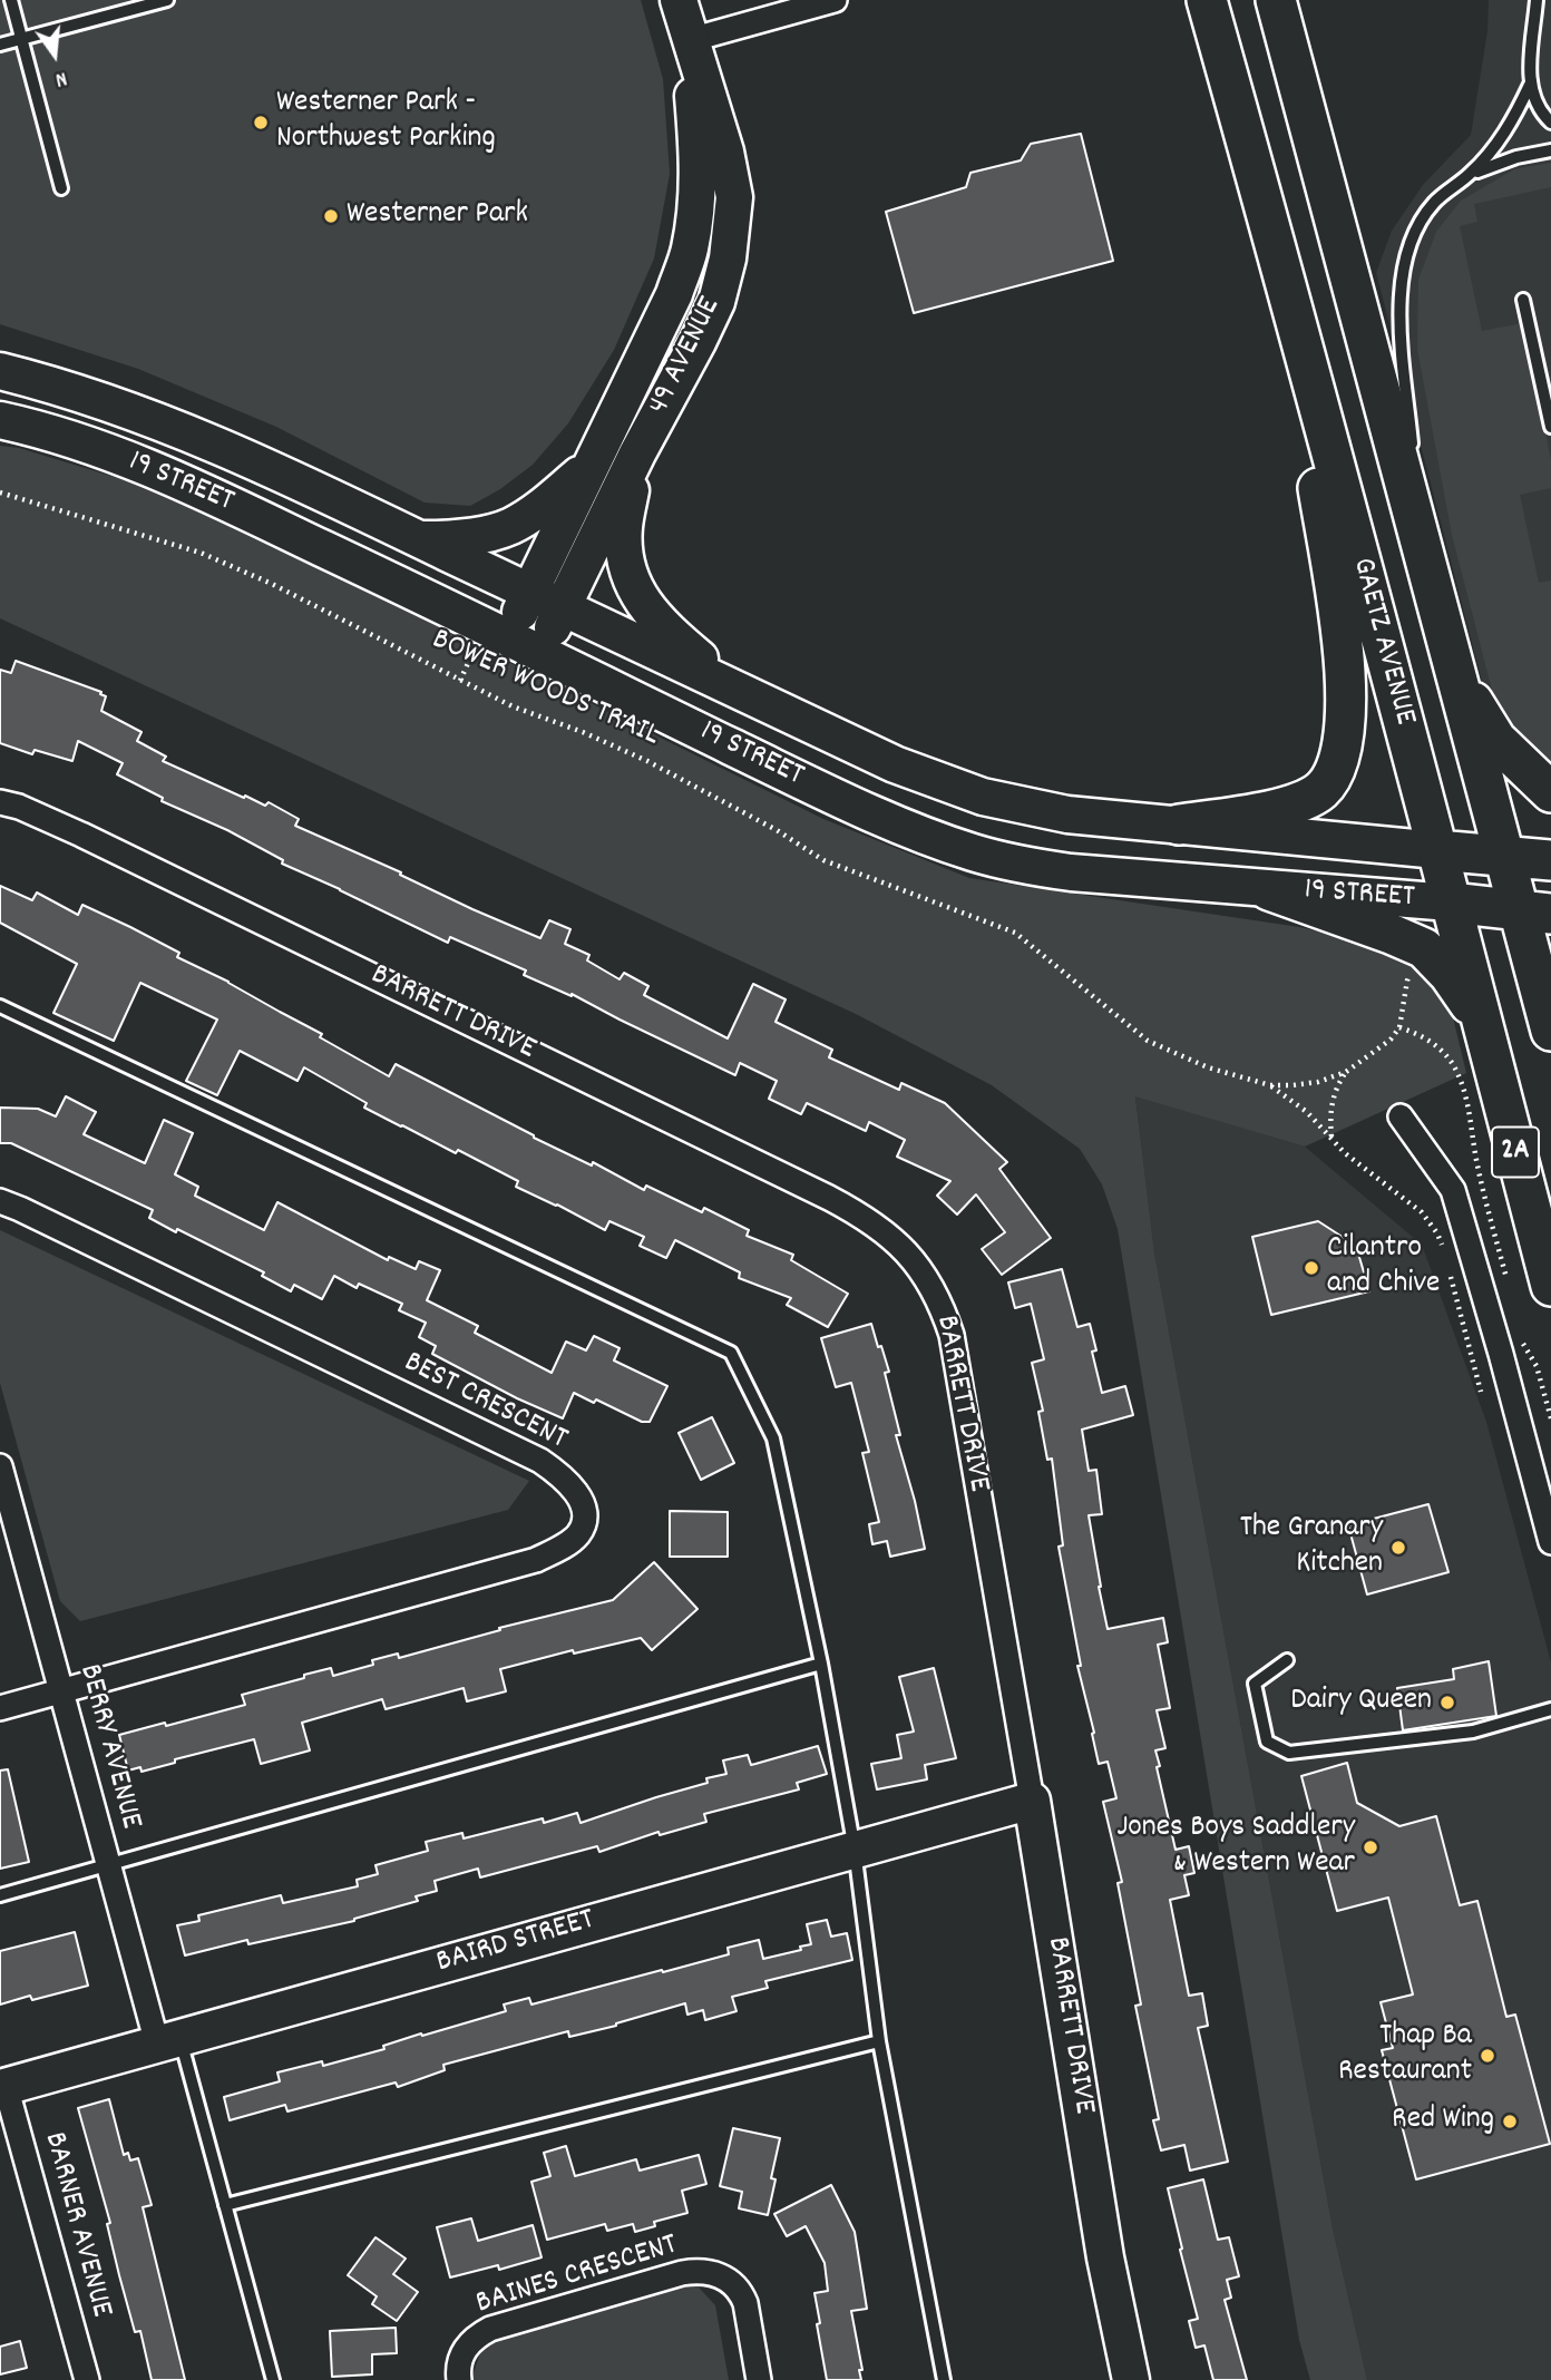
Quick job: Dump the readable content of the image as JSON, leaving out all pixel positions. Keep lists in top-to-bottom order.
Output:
{
  "streets": {
    "main road": [
      "49 AVENUE",
      "19 STREET",
      "GAETZ AVENUE",
      "BARRETT DRIVE",
      "2A",
      "BAIRD STREET"
    ],
    "street": [
      "BEST CRESCENT",
      "BERRY AVENUE",
      "BARNER AVENUE",
      "BAINES CRESCENT"
    ],
    "path": ["BOWER WOODS TRAIL"]
  },
  "crossings": [
    ["49 AVENUE", "19 STREET"],
    ["19 STREET", "GAETZ AVENUE"],
    ["BARRETT DRIVE", "BAIRD STREET"],
    ["BEST CRESCENT", "BERRY AVENUE"],
    ["BERRY AVENUE", "BAIRD STREET"],
    ["BAIRD STREET", "BARNER AVENUE"]
  ],
  "places": [
    "Westerner Park - Northwest Parking",
    "Westerner Park",
    "Cilantro and Chive",
    "The Granary Kitchen",
    "Dairy Queen",
    "Jones Boys Saddlery & Western Wear",
    "Thap Ba Restaurant",
    "Red Wing"
  ],
  "north": "bottom"
}
